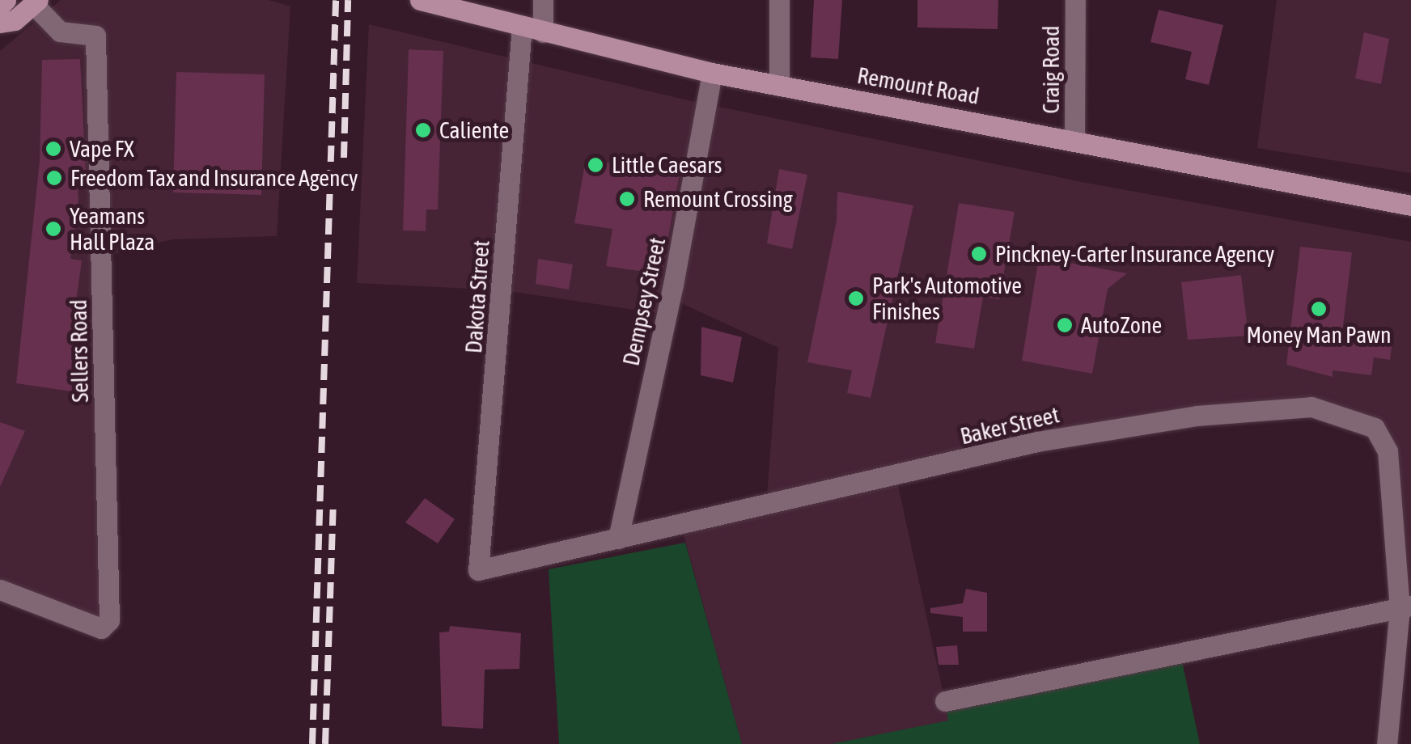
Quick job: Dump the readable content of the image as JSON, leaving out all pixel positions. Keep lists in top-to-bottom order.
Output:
{
  "streets": {
    "main road": ["Remount Road"],
    "street": [
      "Craig Road",
      "Dakota Street",
      "Dempsey Street",
      "Sellers Road",
      "Baker Street"
    ]
  },
  "crossings": [
    ["Craig Road", "Remount Road"],
    ["Remount Road", "Dakota Street"],
    ["Remount Road", "Dempsey Street"],
    ["Dakota Street", "Baker Street"],
    ["Dempsey Street", "Baker Street"]
  ],
  "places": [
    "Caliente",
    "Vape FX",
    "Little Caesars",
    "Freedom Tax and Insurance Agency",
    "Remount Crossing",
    "Yeamans Hall Plaza",
    "Pinckney-Carter Insurance Agency",
    "Park's Automotive Finishes",
    "Money Man Pawn",
    "AutoZone"
  ]
}
